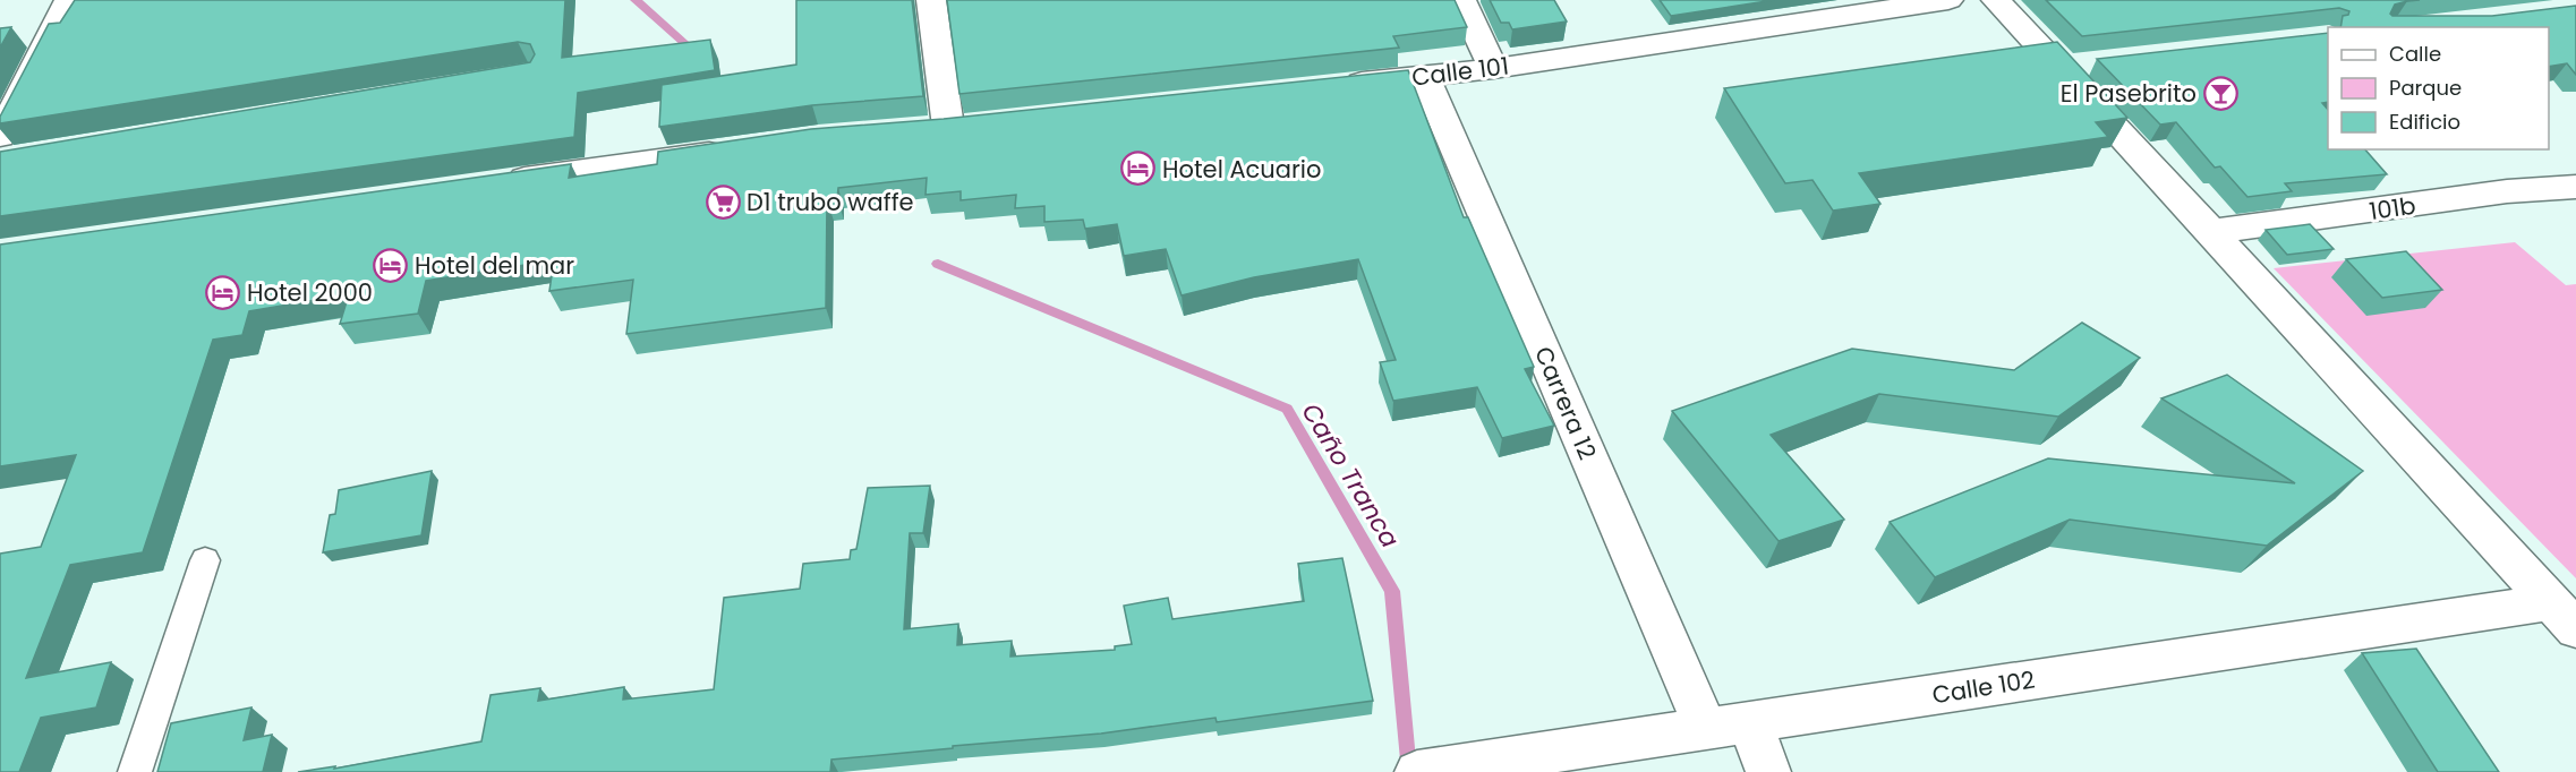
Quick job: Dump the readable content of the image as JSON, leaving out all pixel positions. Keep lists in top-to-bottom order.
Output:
{
  "streets": {
    "street": [
      "Calle 101",
      "101b",
      "Carrera 12",
      "Calle 102"
    ]
  },
  "crossings": [
    ["Calle 101", "Carrera 12"],
    ["Carrera 12", "Calle 102"]
  ],
  "water": ["Caño Tranca"],
  "places": {
    "bar": ["El Pasebrito"],
    "hotel": ["Hotel Acuario", "Hotel del mar", "Hotel 2000"],
    "supermarket": ["D1 trubo waffe"]
  },
  "legend": ["Calle", "Parque", "Edificio"]
}
